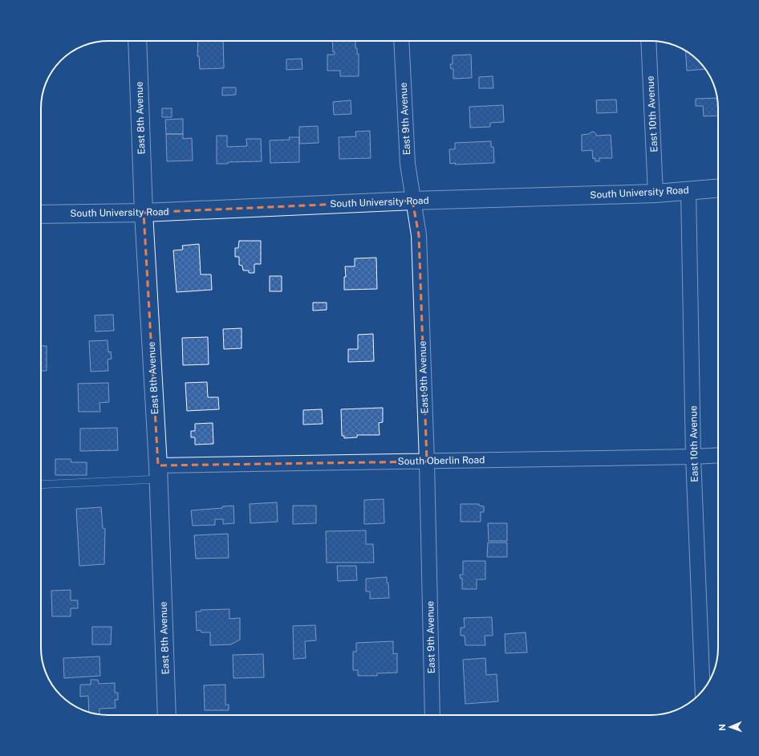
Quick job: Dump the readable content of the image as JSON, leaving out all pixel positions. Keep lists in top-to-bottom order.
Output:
{
  "streets": {
    "main road": ["East 8th Avenue", "South University Road"],
    "street": ["East 10th Avenue", "East 9th Avenue", "South Oberlin Road"]
  },
  "crossings": [
    ["East 10th Avenue", "South University Road"],
    ["East 10th Avenue", "South Oberlin Road"],
    ["East 8th Avenue", "South University Road"],
    ["East 8th Avenue", "South Oberlin Road"],
    ["East 9th Avenue", "South University Road"],
    ["East 9th Avenue", "South Oberlin Road"]
  ],
  "north": "left"
}
